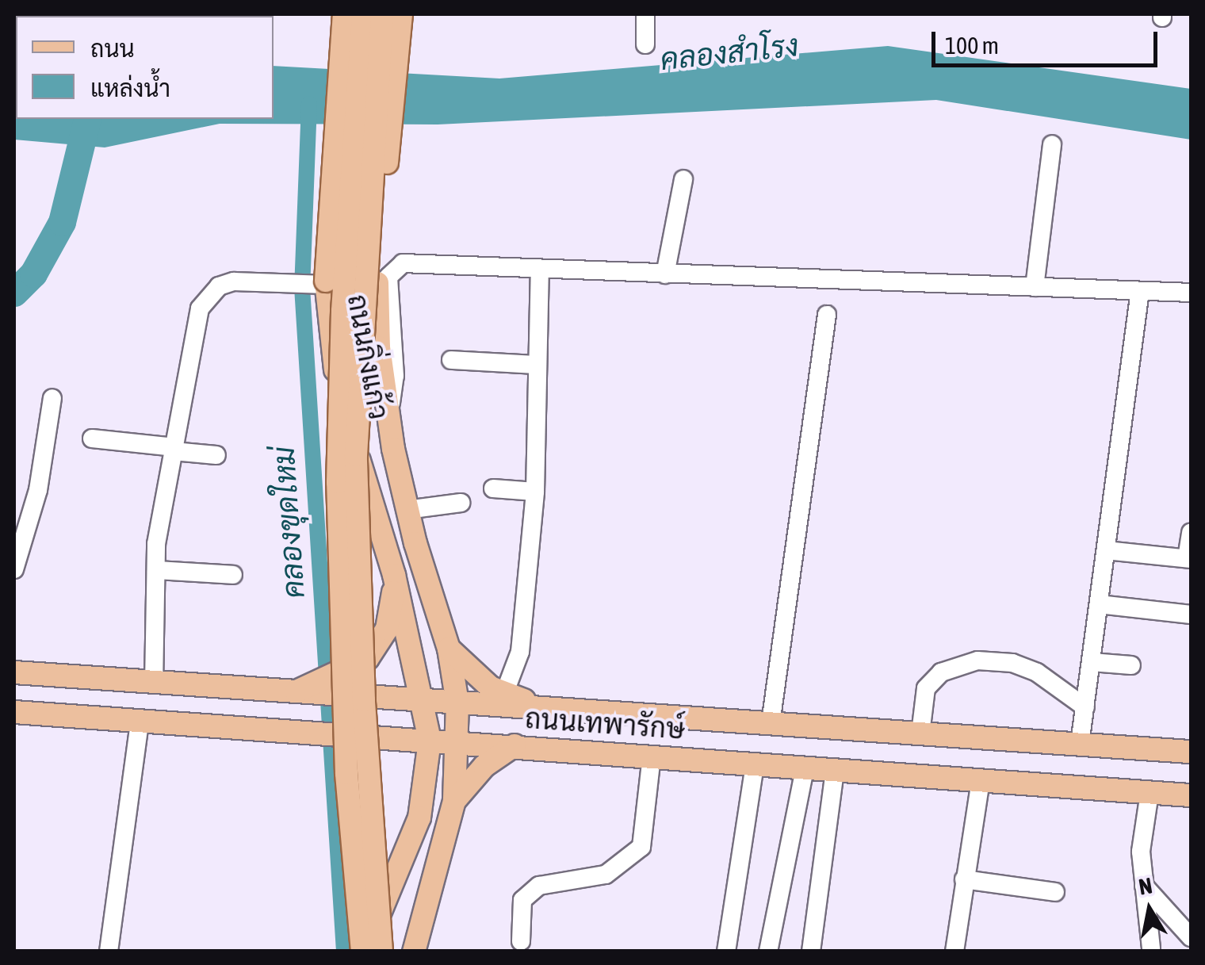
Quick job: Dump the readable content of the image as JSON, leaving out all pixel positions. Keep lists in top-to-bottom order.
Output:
{
  "streets": {
    "main road": ["ถนนกิ่งแก้ว", "ถนนเทพารักษ์"]
  },
  "crossings": [
    ["ถนนกิ่งแก้ว", "ถนนเทพารักษ์"]
  ],
  "water": ["คลองสำโรง", "คลองขุดใหม่"],
  "legend": ["ถนน", "แหล่งน้ำ"],
  "scale_bar": "100 m",
  "north": "top"
}
